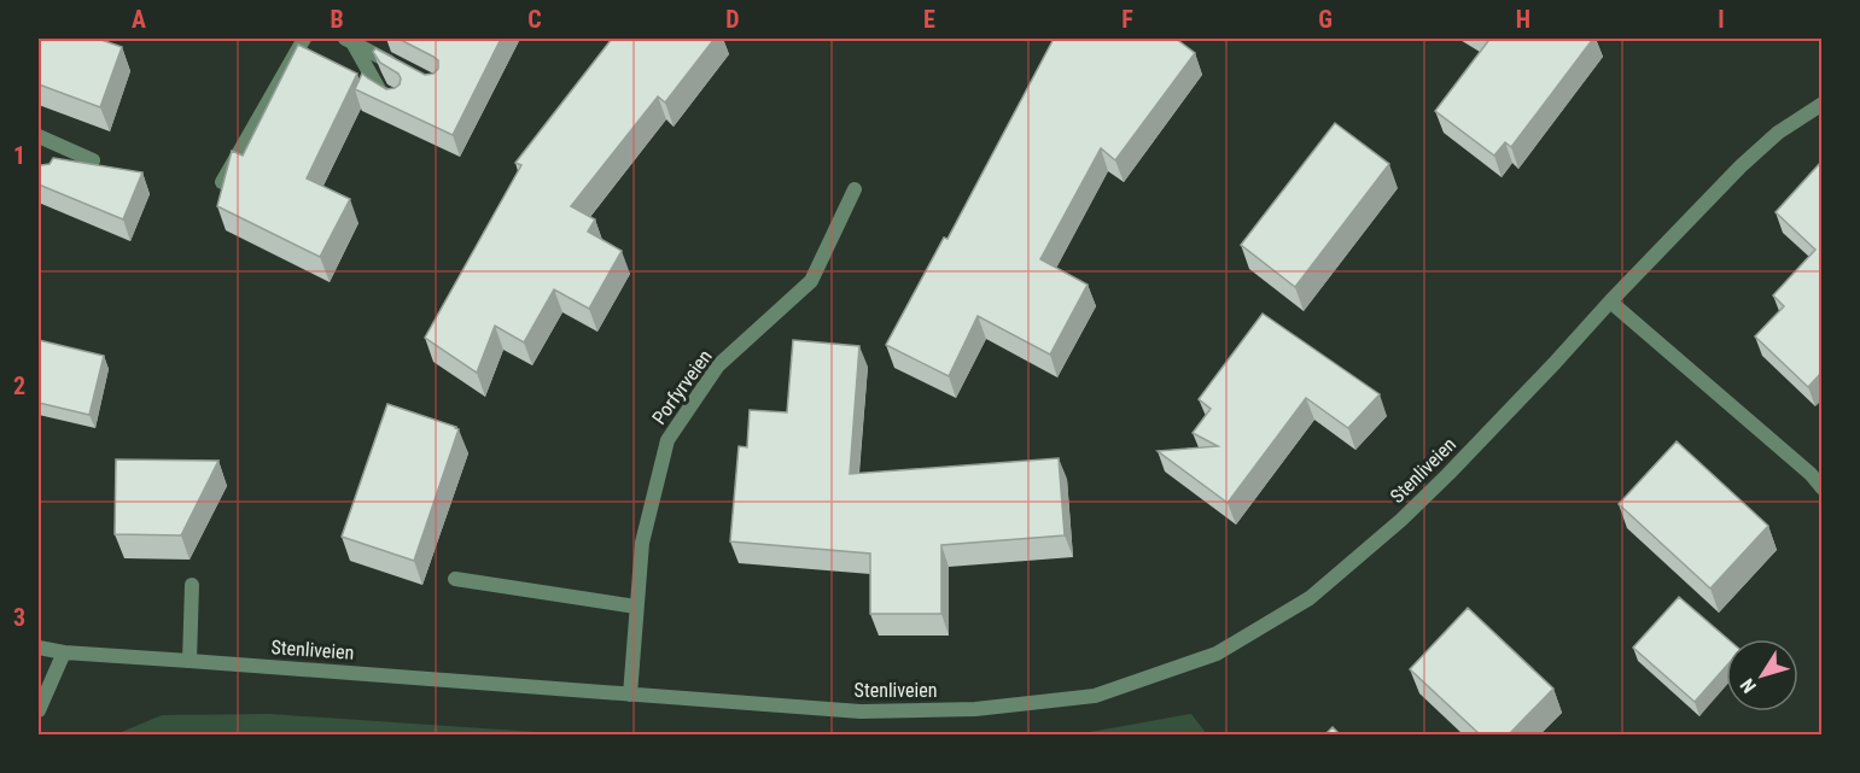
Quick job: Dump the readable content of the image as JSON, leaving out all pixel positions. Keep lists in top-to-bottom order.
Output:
{
  "streets": {
    "street": ["Porfyrveien", "Stenliveien"]
  },
  "crossings": [
    ["Porfyrveien", "Stenliveien"]
  ],
  "north": "bottom left",
  "grid": {
    "columns": [
      "A",
      "B",
      "C",
      "D",
      "E",
      "F",
      "G",
      "H",
      "I"
    ],
    "rows": ["1", "2", "3"]
  }
}
